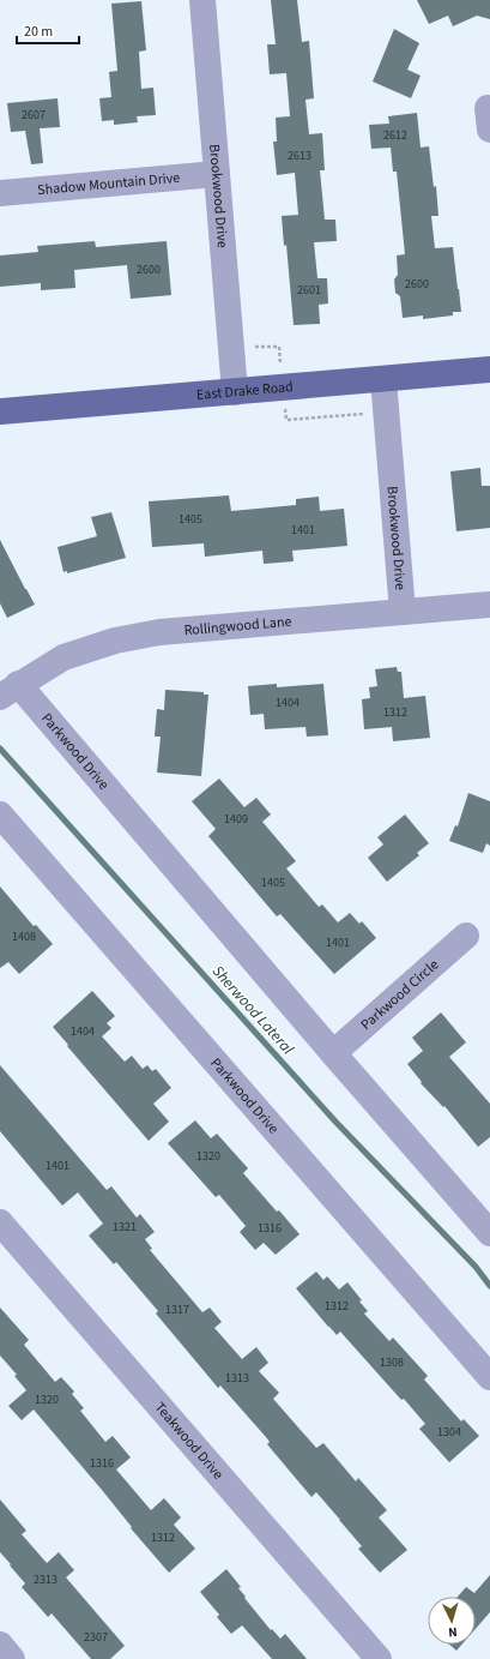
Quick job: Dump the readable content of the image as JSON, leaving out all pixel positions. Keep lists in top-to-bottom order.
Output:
{
  "streets": {
    "main road": ["East Drake Road"],
    "street": [
      "Shadow Mountain Drive",
      "Brookwood Drive",
      "Rollingwood Lane",
      "Parkwood Drive",
      "Parkwood Circle",
      "Teakwood Drive"
    ]
  },
  "crossings": [
    ["Shadow Mountain Drive", "Brookwood Drive"],
    ["Brookwood Drive", "East Drake Road"],
    ["Brookwood Drive", "Rollingwood Lane"],
    ["Rollingwood Lane", "Parkwood Drive"],
    ["Parkwood Drive", "Parkwood Circle"]
  ],
  "water": ["Sherwood Lateral"],
  "house_numbers": [
    "2607",
    "2612",
    "2613",
    "2600",
    "2600",
    "2601",
    "1405",
    "1401",
    "1404",
    "1312",
    "1409",
    "1405",
    "1408",
    "1401",
    "1404",
    "1320",
    "1401",
    "1321",
    "1316",
    "1312",
    "1317",
    "1308",
    "1313",
    "1320",
    "1304",
    "1316",
    "1312",
    "2313",
    "2307"
  ],
  "scale_bar": "20 m",
  "north": "bottom"
}
